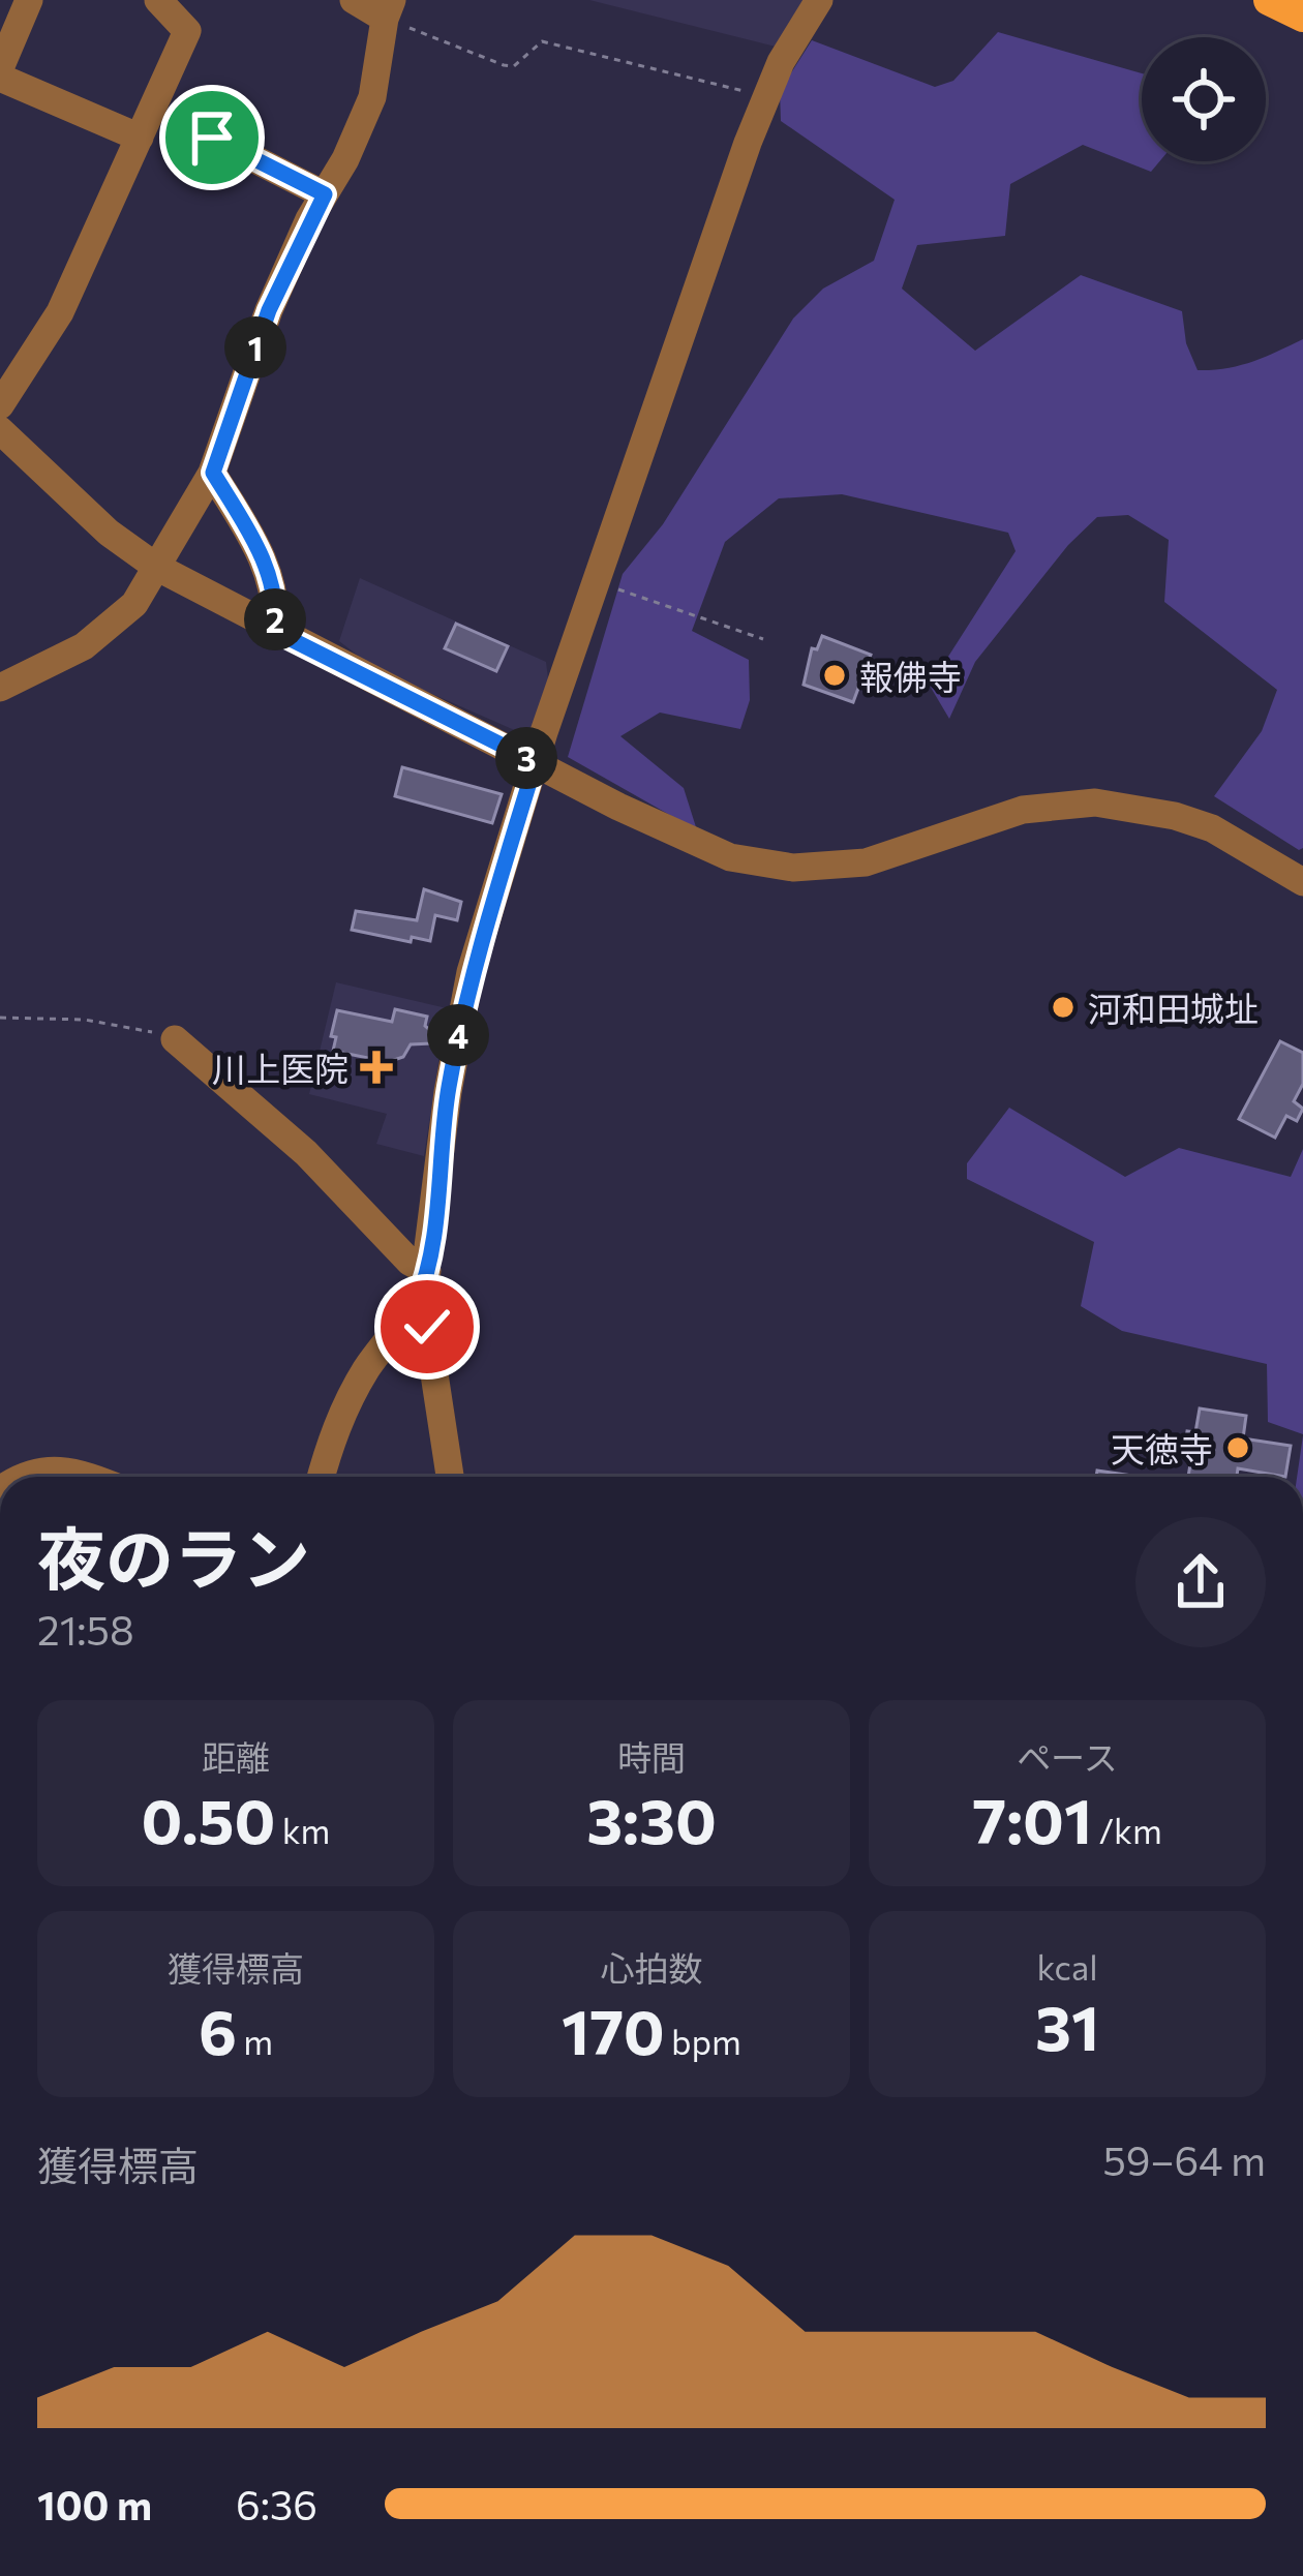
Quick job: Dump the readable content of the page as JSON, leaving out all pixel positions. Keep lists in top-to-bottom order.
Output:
{
  "places": {
    "other": ["報佛寺", "河和田城址", "天徳寺"],
    "health": ["川上医院"]
  },
  "page": {
    "pins": [
      "1",
      "2",
      "3",
      "4"
    ],
    "heading": ["夜のラン", "21:58"],
    "stats": [
      ["距離", "0.50 km"],
      ["時間", "3:30"],
      ["ペース", "7:01 /km"],
      ["獲得標高", "6 m"],
      ["心拍数", "170 bpm"],
      ["kcal", "31"]
    ],
    "chart": ["獲得標高", "59–64 m"],
    "list": [
      {
        "name": "100 m",
        "note": "6:36"
      }
    ]
  }
}
